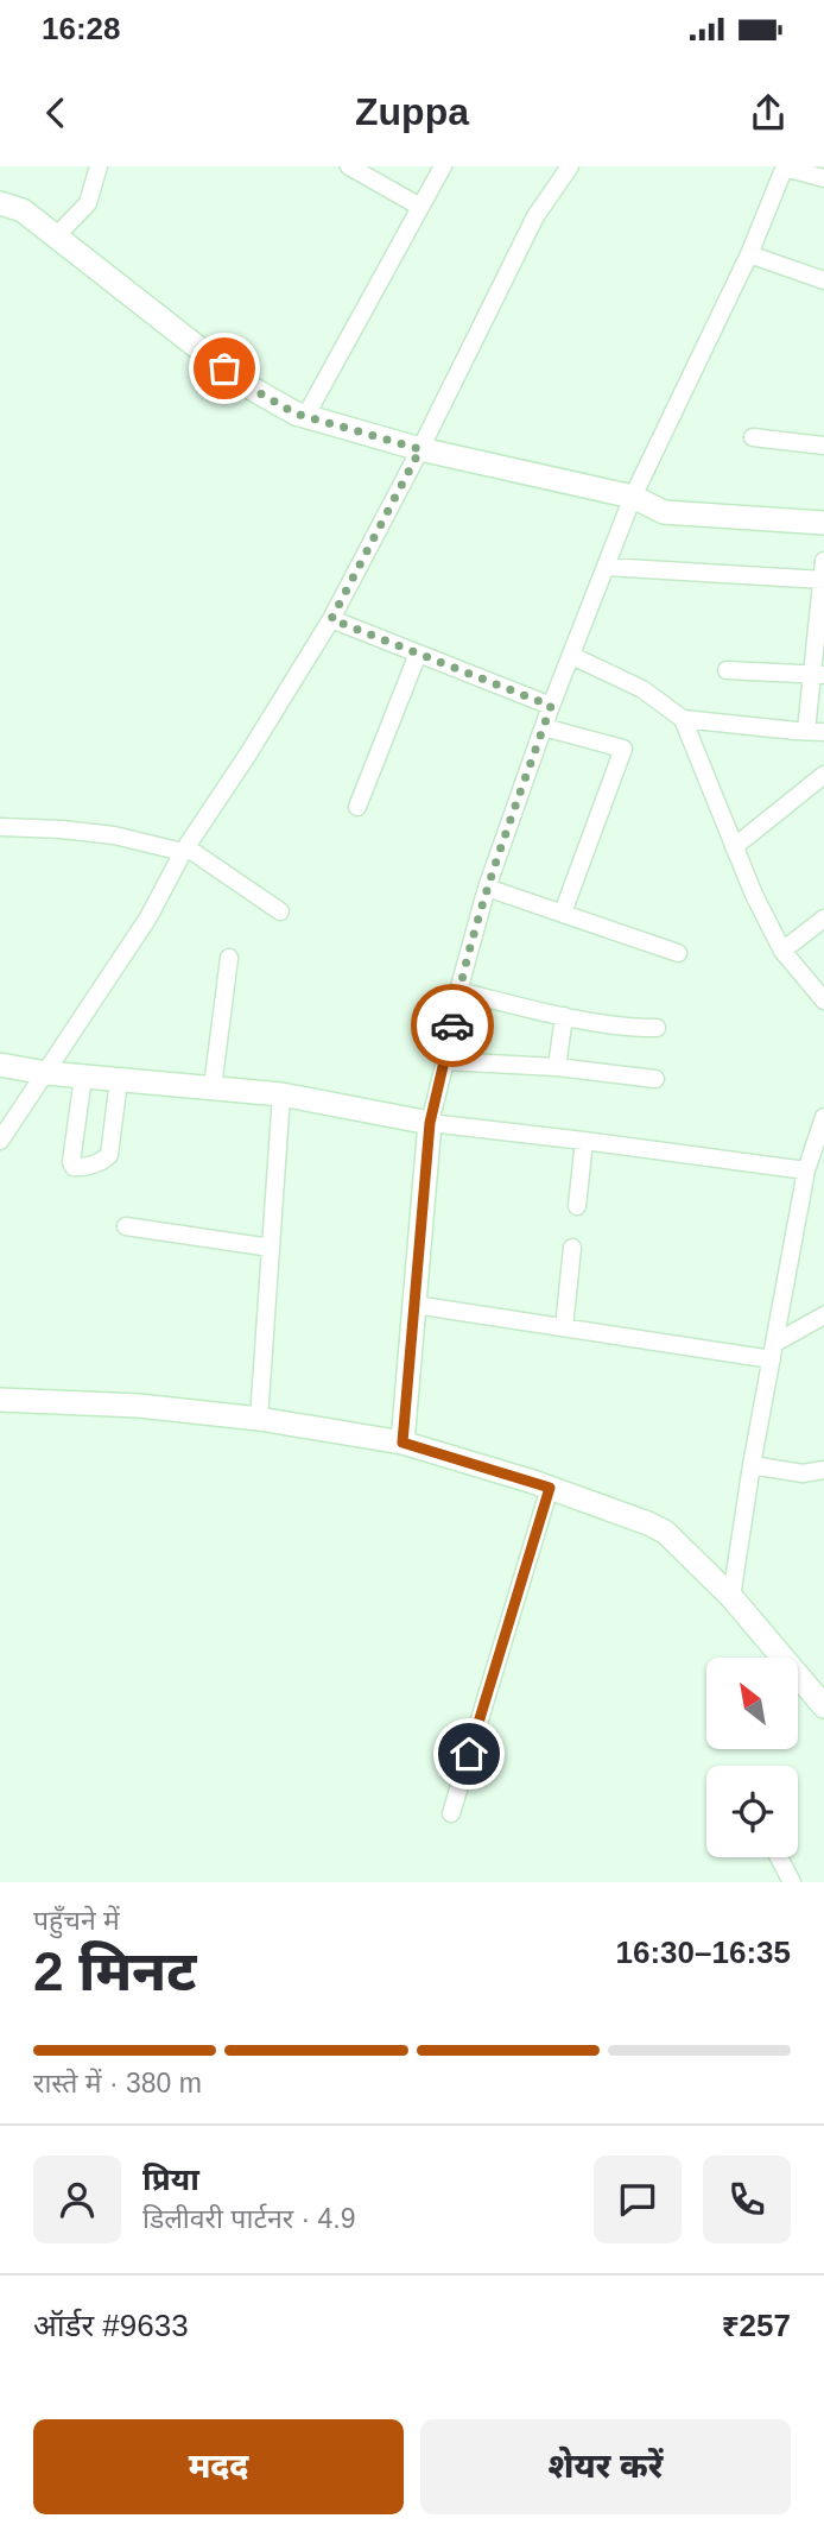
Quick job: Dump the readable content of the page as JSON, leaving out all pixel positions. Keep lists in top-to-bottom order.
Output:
{
  "north": "top left",
  "page": {
    "status": "16:28",
    "header": "Zuppa",
    "heading": ["2 मिनट", "पहुँचने में", "16:30–16:35"],
    "panel": [
      "प्रिया",
      "डिलीवरी पार्टनर · 4.9",
      "ऑर्डर #9633",
      "₹257"
    ],
    "bar": "रास्ते में · 380 m",
    "buttons": ["मदद", "शेयर करें"]
  }
}
